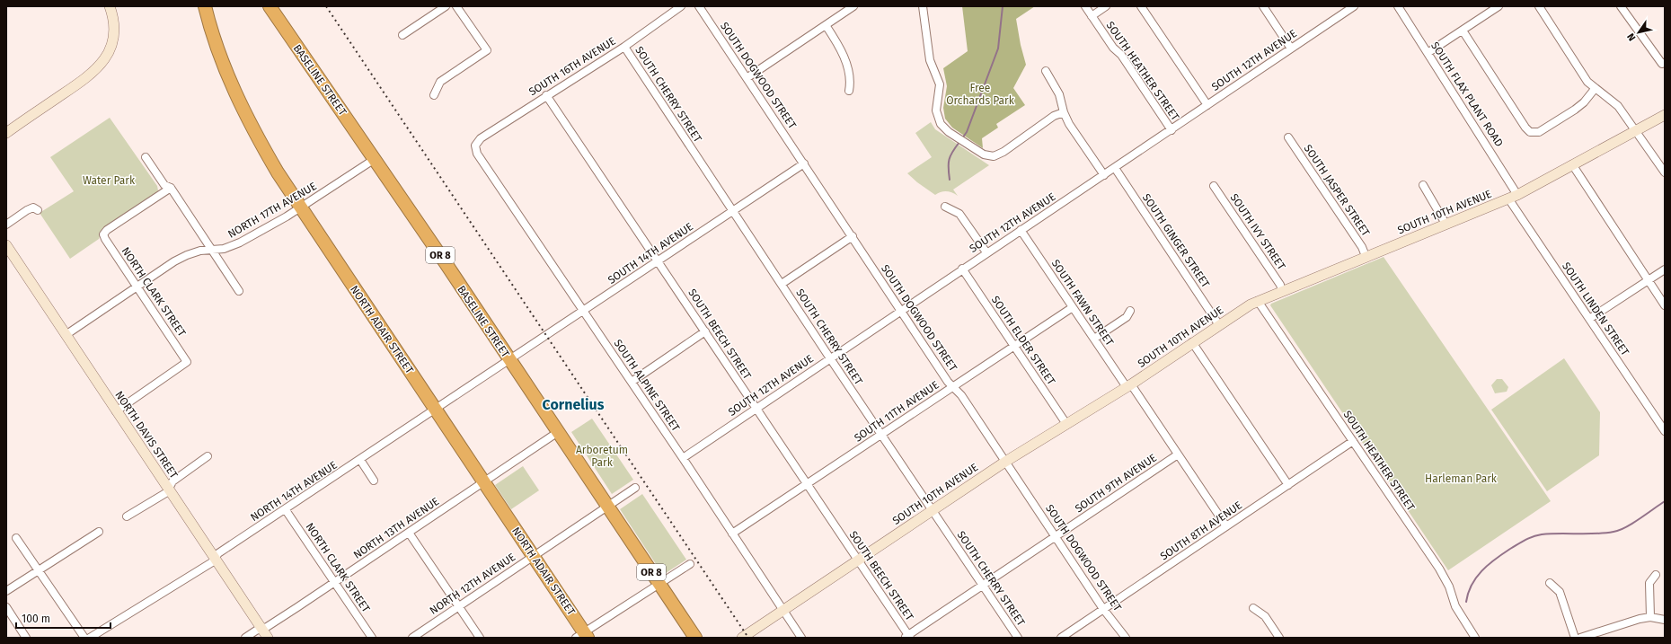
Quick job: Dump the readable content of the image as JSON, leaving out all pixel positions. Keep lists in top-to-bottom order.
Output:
{
  "streets": {
    "highway": ["BASELINE STREET", "OR 8", "NORTH ADAIR STREET"],
    "main road": ["SOUTH 10TH AVENUE", "NORTH DAVIS STREET"],
    "street": [
      "SOUTH 12TH AVENUE",
      "SOUTH 16TH AVENUE",
      "SOUTH HEATHER STREET",
      "SOUTH DOGWOOD STREET",
      "SOUTH CHERRY STREET",
      "SOUTH FLAX PLANT ROAD",
      "SOUTH JASPER STREET",
      "NORTH 17TH AVENUE",
      "SOUTH IVY STREET",
      "SOUTH GINGER STREET",
      "SOUTH 14TH AVENUE",
      "NORTH CLARK STREET",
      "SOUTH FAWN STREET",
      "SOUTH LINDEN STREET",
      "SOUTH BEECH STREET",
      "SOUTH ELDER STREET",
      "SOUTH ALPINE STREET",
      "SOUTH 11TH AVENUE",
      "SOUTH 9TH AVENUE",
      "NORTH 14TH AVENUE",
      "NORTH 13TH AVENUE",
      "SOUTH 8TH AVENUE",
      "NORTH 12TH AVENUE"
    ]
  },
  "crossings": [
    ["SOUTH 12TH AVENUE", "SOUTH HEATHER STREET"],
    ["SOUTH 12TH AVENUE", "SOUTH DOGWOOD STREET"],
    ["SOUTH 12TH AVENUE", "SOUTH CHERRY STREET"],
    ["SOUTH 12TH AVENUE", "SOUTH GINGER STREET"],
    ["SOUTH 12TH AVENUE", "SOUTH FAWN STREET"],
    ["SOUTH 12TH AVENUE", "SOUTH BEECH STREET"],
    ["SOUTH 12TH AVENUE", "SOUTH ELDER STREET"],
    ["SOUTH 12TH AVENUE", "SOUTH ALPINE STREET"],
    ["SOUTH 16TH AVENUE", "SOUTH CHERRY STREET"],
    ["SOUTH 16TH AVENUE", "SOUTH BEECH STREET"],
    ["SOUTH 16TH AVENUE", "SOUTH ALPINE STREET"],
    ["SOUTH HEATHER STREET", "SOUTH 10TH AVENUE"],
    ["SOUTH HEATHER STREET", "SOUTH 8TH AVENUE"],
    ["SOUTH DOGWOOD STREET", "SOUTH 10TH AVENUE"],
    ["SOUTH DOGWOOD STREET", "SOUTH 14TH AVENUE"],
    ["SOUTH DOGWOOD STREET", "SOUTH 11TH AVENUE"],
    ["SOUTH DOGWOOD STREET", "SOUTH 9TH AVENUE"],
    ["SOUTH DOGWOOD STREET", "SOUTH 8TH AVENUE"],
    ["BASELINE STREET", "NORTH 17TH AVENUE"],
    ["BASELINE STREET", "SOUTH 14TH AVENUE"],
    ["BASELINE STREET", "NORTH 14TH AVENUE"],
    ["BASELINE STREET", "NORTH 13TH AVENUE"],
    ["BASELINE STREET", "NORTH 12TH AVENUE"],
    ["SOUTH CHERRY STREET", "SOUTH 10TH AVENUE"],
    ["SOUTH CHERRY STREET", "SOUTH 14TH AVENUE"],
    ["SOUTH CHERRY STREET", "SOUTH 11TH AVENUE"],
    ["SOUTH CHERRY STREET", "SOUTH 9TH AVENUE"],
    ["SOUTH FLAX PLANT ROAD", "SOUTH 10TH AVENUE"],
    ["SOUTH FLAX PLANT ROAD", "SOUTH LINDEN STREET"],
    ["SOUTH JASPER STREET", "SOUTH 10TH AVENUE"],
    ["NORTH 17TH AVENUE", "NORTH CLARK STREET"],
    ["NORTH 17TH AVENUE", "NORTH ADAIR STREET"],
    ["NORTH 17TH AVENUE", "NORTH DAVIS STREET"],
    ["SOUTH 10TH AVENUE", "SOUTH IVY STREET"],
    ["SOUTH 10TH AVENUE", "SOUTH GINGER STREET"],
    ["SOUTH 10TH AVENUE", "SOUTH FAWN STREET"],
    ["SOUTH 10TH AVENUE", "SOUTH LINDEN STREET"],
    ["SOUTH 10TH AVENUE", "SOUTH BEECH STREET"],
    ["SOUTH 10TH AVENUE", "SOUTH ELDER STREET"],
    ["SOUTH 10TH AVENUE", "SOUTH ALPINE STREET"],
    ["SOUTH 14TH AVENUE", "SOUTH BEECH STREET"],
    ["SOUTH 14TH AVENUE", "SOUTH ALPINE STREET"],
    ["SOUTH 14TH AVENUE", "NORTH 14TH AVENUE"],
    ["NORTH CLARK STREET", "NORTH DAVIS STREET"],
    ["NORTH CLARK STREET", "NORTH 14TH AVENUE"],
    ["NORTH CLARK STREET", "NORTH 13TH AVENUE"],
    ["SOUTH FAWN STREET", "SOUTH 11TH AVENUE"],
    ["SOUTH FAWN STREET", "SOUTH 9TH AVENUE"],
    ["SOUTH FAWN STREET", "SOUTH 8TH AVENUE"],
    ["NORTH ADAIR STREET", "NORTH 14TH AVENUE"],
    ["NORTH ADAIR STREET", "NORTH 13TH AVENUE"],
    ["NORTH ADAIR STREET", "NORTH 12TH AVENUE"],
    ["SOUTH BEECH STREET", "SOUTH 11TH AVENUE"],
    ["SOUTH BEECH STREET", "SOUTH 9TH AVENUE"],
    ["SOUTH ELDER STREET", "SOUTH 11TH AVENUE"],
    ["SOUTH ALPINE STREET", "SOUTH 11TH AVENUE"],
    ["NORTH DAVIS STREET", "NORTH 14TH AVENUE"],
    ["NORTH DAVIS STREET", "NORTH 13TH AVENUE"]
  ],
  "districts": ["Cornelius"],
  "parks": [
    "Free Orchards Park",
    "Water Park",
    "Arboretum Park",
    "Harleman Park"
  ],
  "scale_bar": "100 m",
  "north": "bottom left"
}
